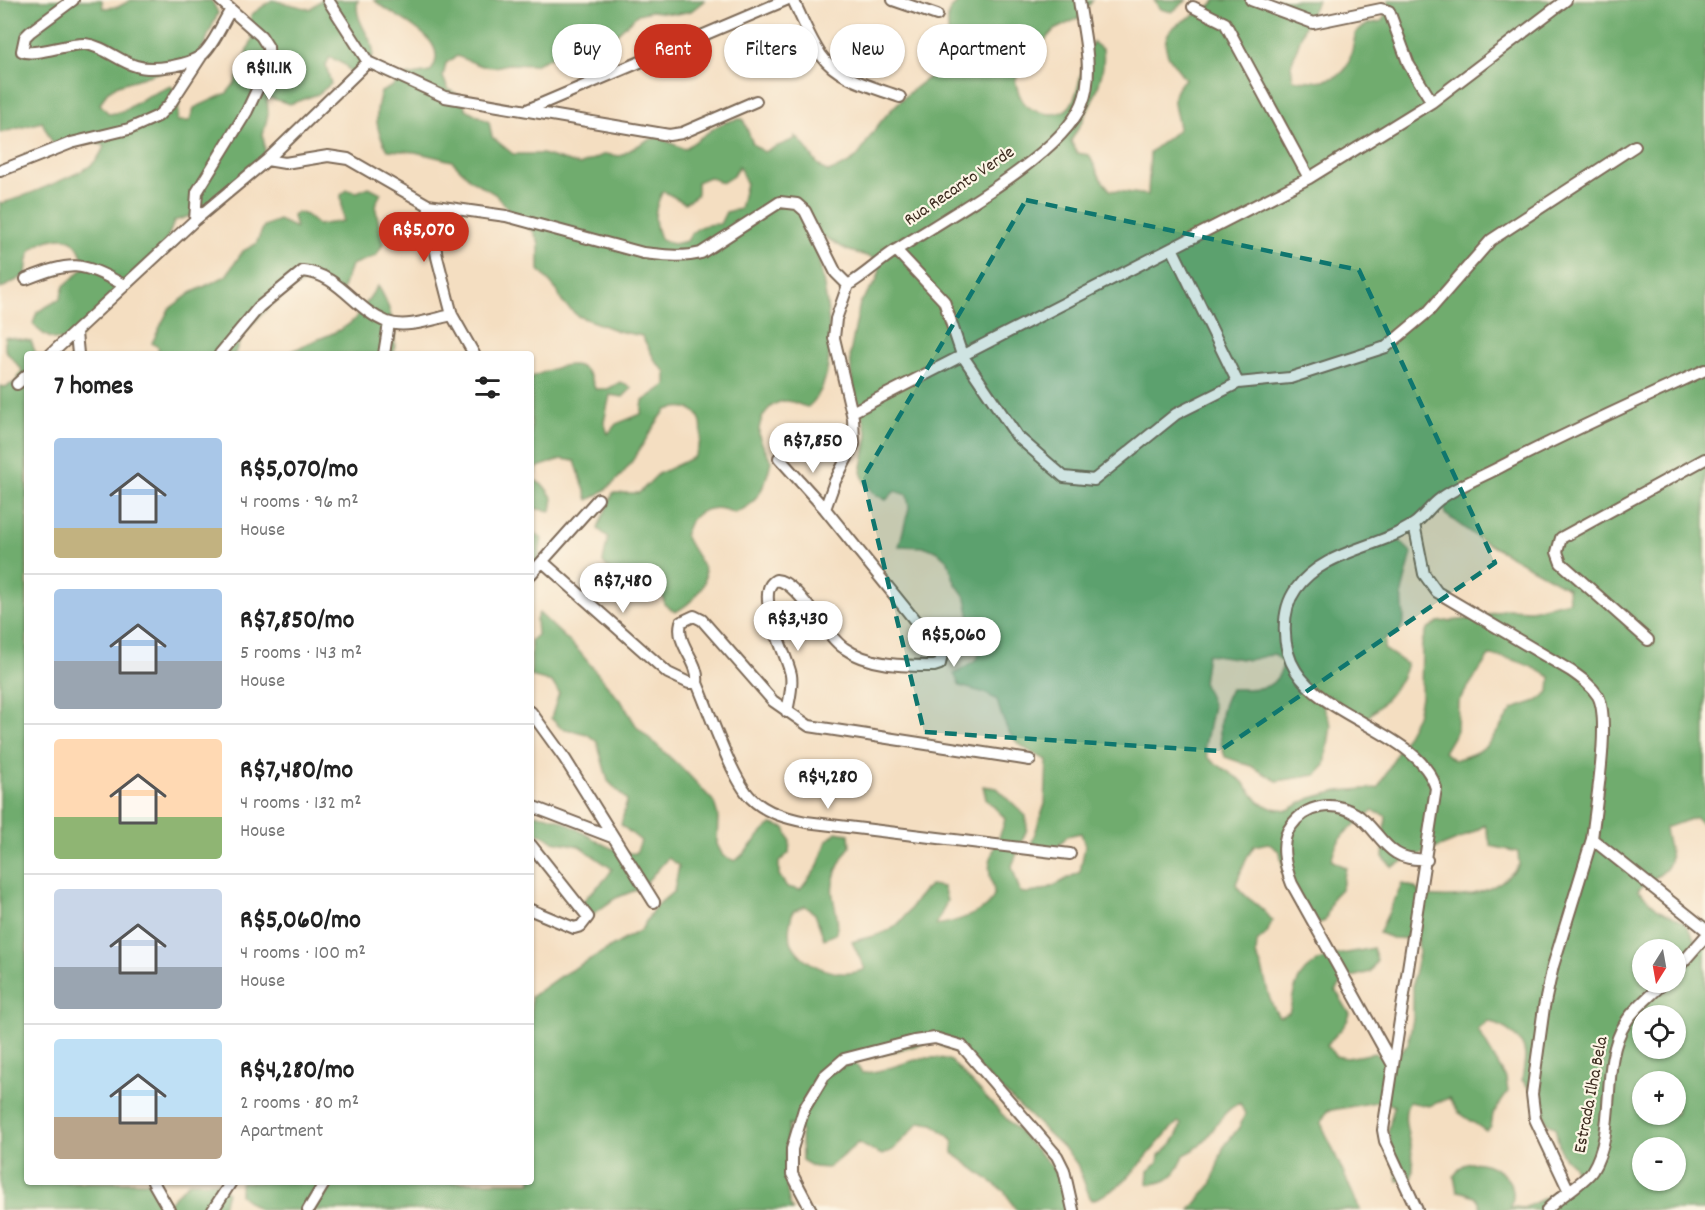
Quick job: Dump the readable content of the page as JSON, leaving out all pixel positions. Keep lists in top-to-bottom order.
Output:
{
  "streets": {
    "street": ["Rua Recanto Verde", "Estrada Ilha Bela"]
  },
  "north": "bottom",
  "page": {
    "chip": [
      "Buy",
      "Rent",
      "Filters",
      "New",
      "Apartment"
    ],
    "price": [
      "R$11.1K",
      "R$5,070",
      "R$7,850",
      "R$7,480",
      "R$3,430",
      "R$5,060",
      "R$4,280"
    ],
    "heading": "7 homes",
    "list": [
      {
        "name": "R$5,070/mo",
        "note": "4 rooms · 96 m² · House"
      },
      {
        "name": "R$7,850/mo",
        "note": "5 rooms · 143 m² · House"
      },
      {
        "name": "R$7,480/mo",
        "note": "4 rooms · 132 m² · House"
      },
      {
        "name": "R$5,060/mo",
        "note": "4 rooms · 100 m² · House"
      },
      {
        "name": "R$4,280/mo",
        "note": "2 rooms · 80 m² · Apartment"
      }
    ],
    "map_buttons": ["+", "−"]
  }
}
